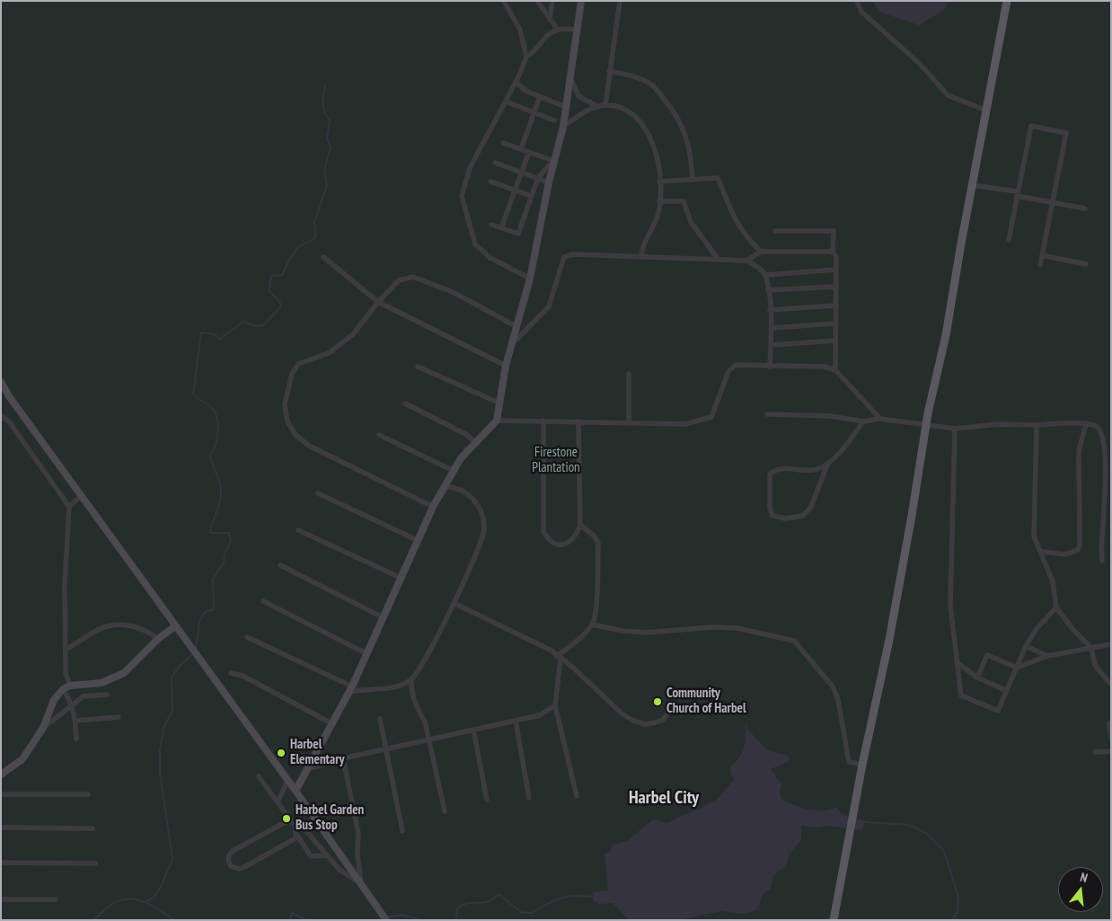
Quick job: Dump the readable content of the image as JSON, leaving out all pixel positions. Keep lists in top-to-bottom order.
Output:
{
  "districts": ["Harbel City"],
  "parks": ["Firestone Plantation"],
  "places": ["Community Church of Harbel", "Harbel Elementary", "Harbel Garden Bus Stop"],
  "north": "top"
}
